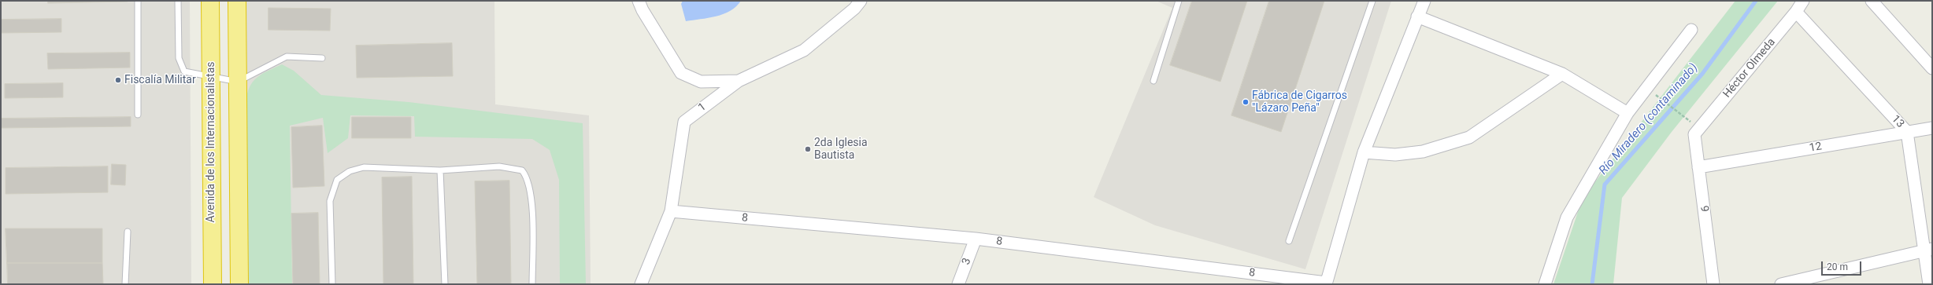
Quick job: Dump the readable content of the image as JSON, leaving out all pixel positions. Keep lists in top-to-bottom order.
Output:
{
  "streets": {
    "highway": ["Avenida de los Internacionalistas"],
    "street": [
      "Héctor Olmeda",
      "1",
      "13",
      "12",
      "9",
      "8",
      "3"
    ]
  },
  "crossings": [
    ["Héctor Olmeda", "13"],
    ["Héctor Olmeda", "9"],
    ["1", "8"],
    ["13", "12"],
    ["12", "9"],
    ["8", "3"]
  ],
  "water": ["Río Miradero (contaminado)"],
  "places": ["Fiscalía Militar", "Fábrica de Cigarros \"Lázaro Peña\"", "2da Iglesia Bautista"],
  "scale_bar": "20 m"
}
